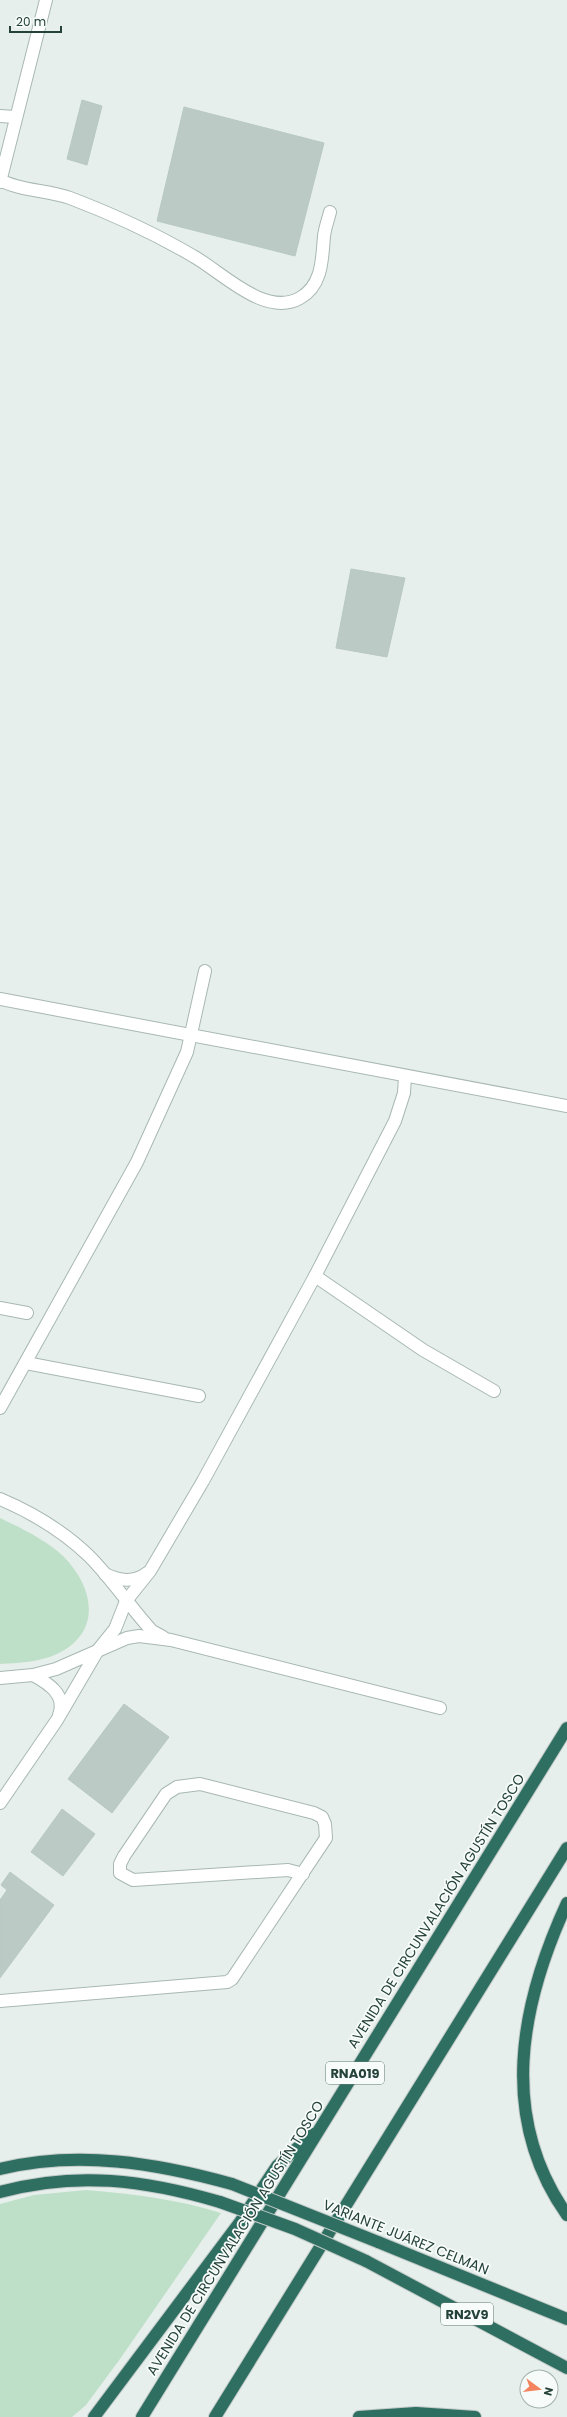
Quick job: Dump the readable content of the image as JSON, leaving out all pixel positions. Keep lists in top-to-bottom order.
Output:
{
  "streets": {
    "highway": [
      "AVENIDA DE CIRCUNVALACIÓN AGUSTÍN TOSCO",
      "RNA019",
      "VARIANTE JUÁREZ CELMAN",
      "RN2V9"
    ]
  },
  "scale_bar": "20 m",
  "north": "right"
}
